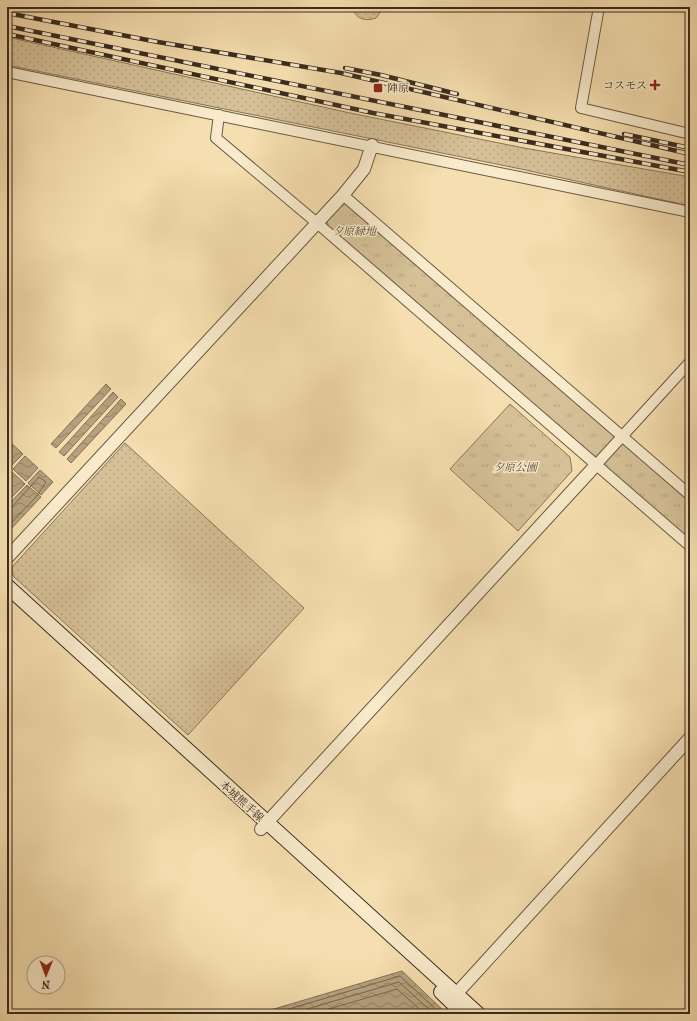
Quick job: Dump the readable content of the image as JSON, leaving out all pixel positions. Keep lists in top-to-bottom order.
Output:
{
  "streets": {
    "main road": ["本城熊手線"]
  },
  "parks": ["夕原緑地", "夕原公園"],
  "places": {
    "health": ["コスモス"],
    "transit": ["陣原"]
  },
  "north": "bottom"
}
